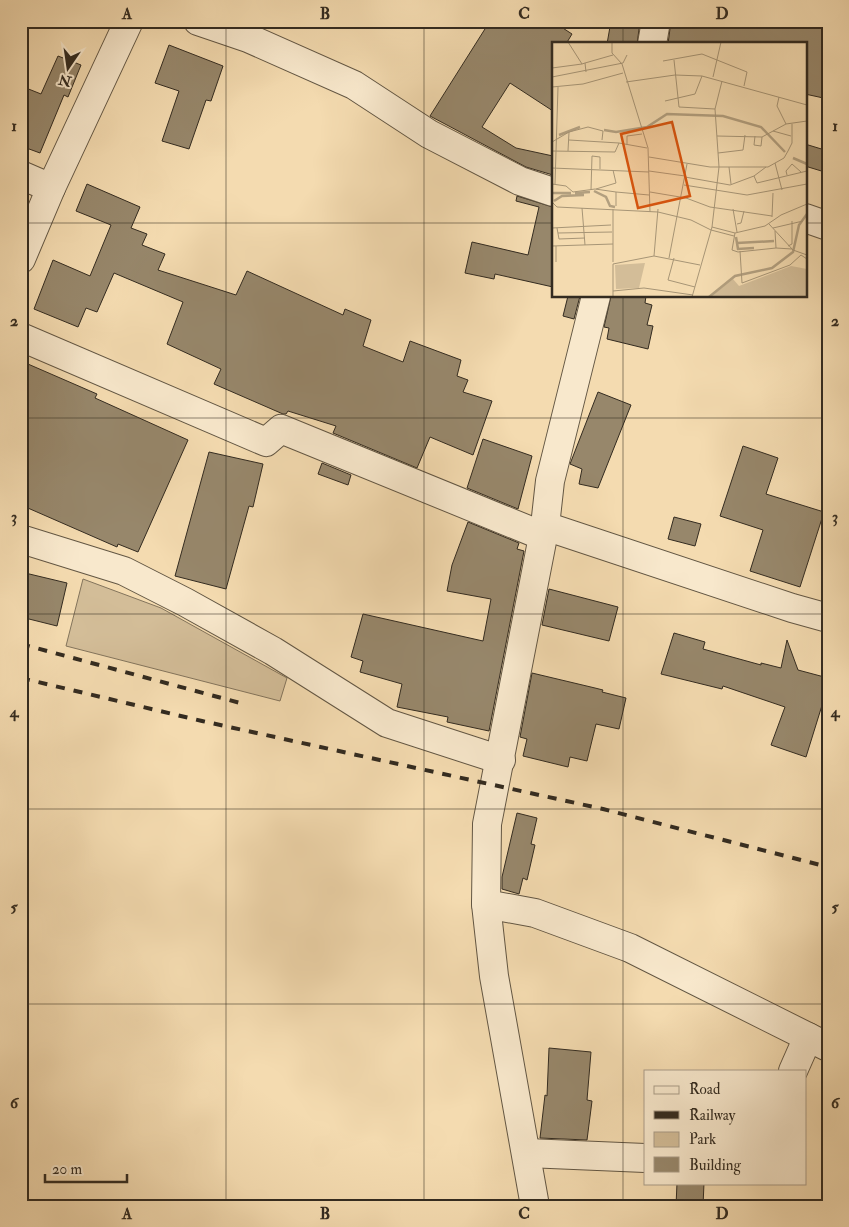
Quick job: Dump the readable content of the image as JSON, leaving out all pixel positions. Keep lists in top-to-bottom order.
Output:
{
  "legend": [
    "Road",
    "Railway",
    "Park",
    "Building"
  ],
  "scale_bar": "20 m",
  "north": "bottom",
  "grid": {
    "columns": [
      "A",
      "B",
      "C",
      "D"
    ],
    "rows": [
      "1",
      "2",
      "3",
      "4",
      "5",
      "6"
    ]
  }
}
